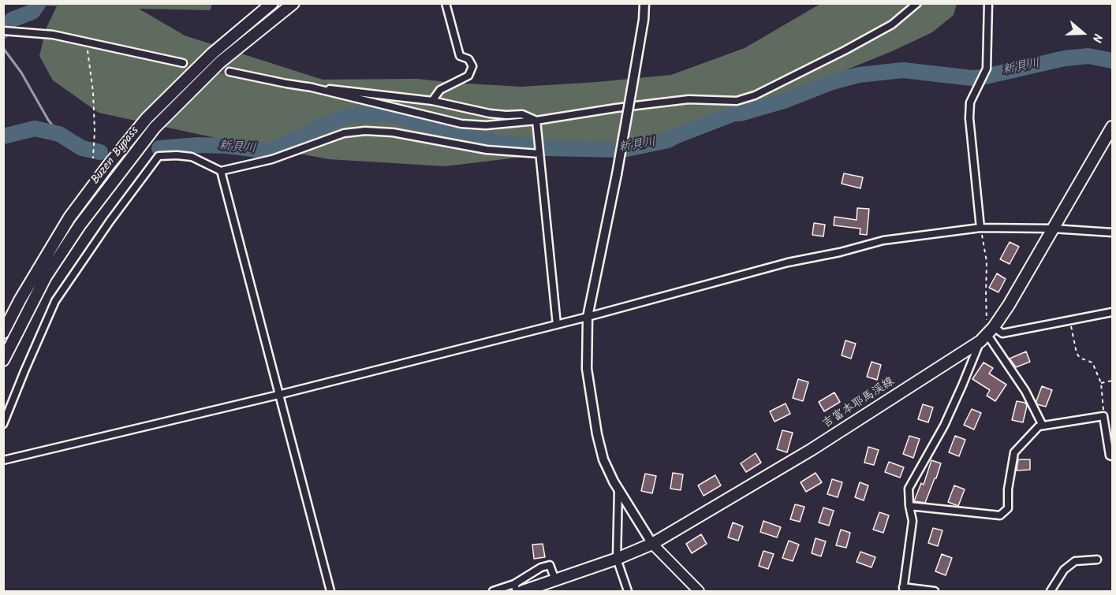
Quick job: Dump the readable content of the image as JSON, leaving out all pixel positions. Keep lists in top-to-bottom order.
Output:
{
  "streets": {
    "main road": ["Buzen Bypass", "吉富本耶馬渓線"]
  },
  "water": ["新貝川"],
  "north": "right"
}
